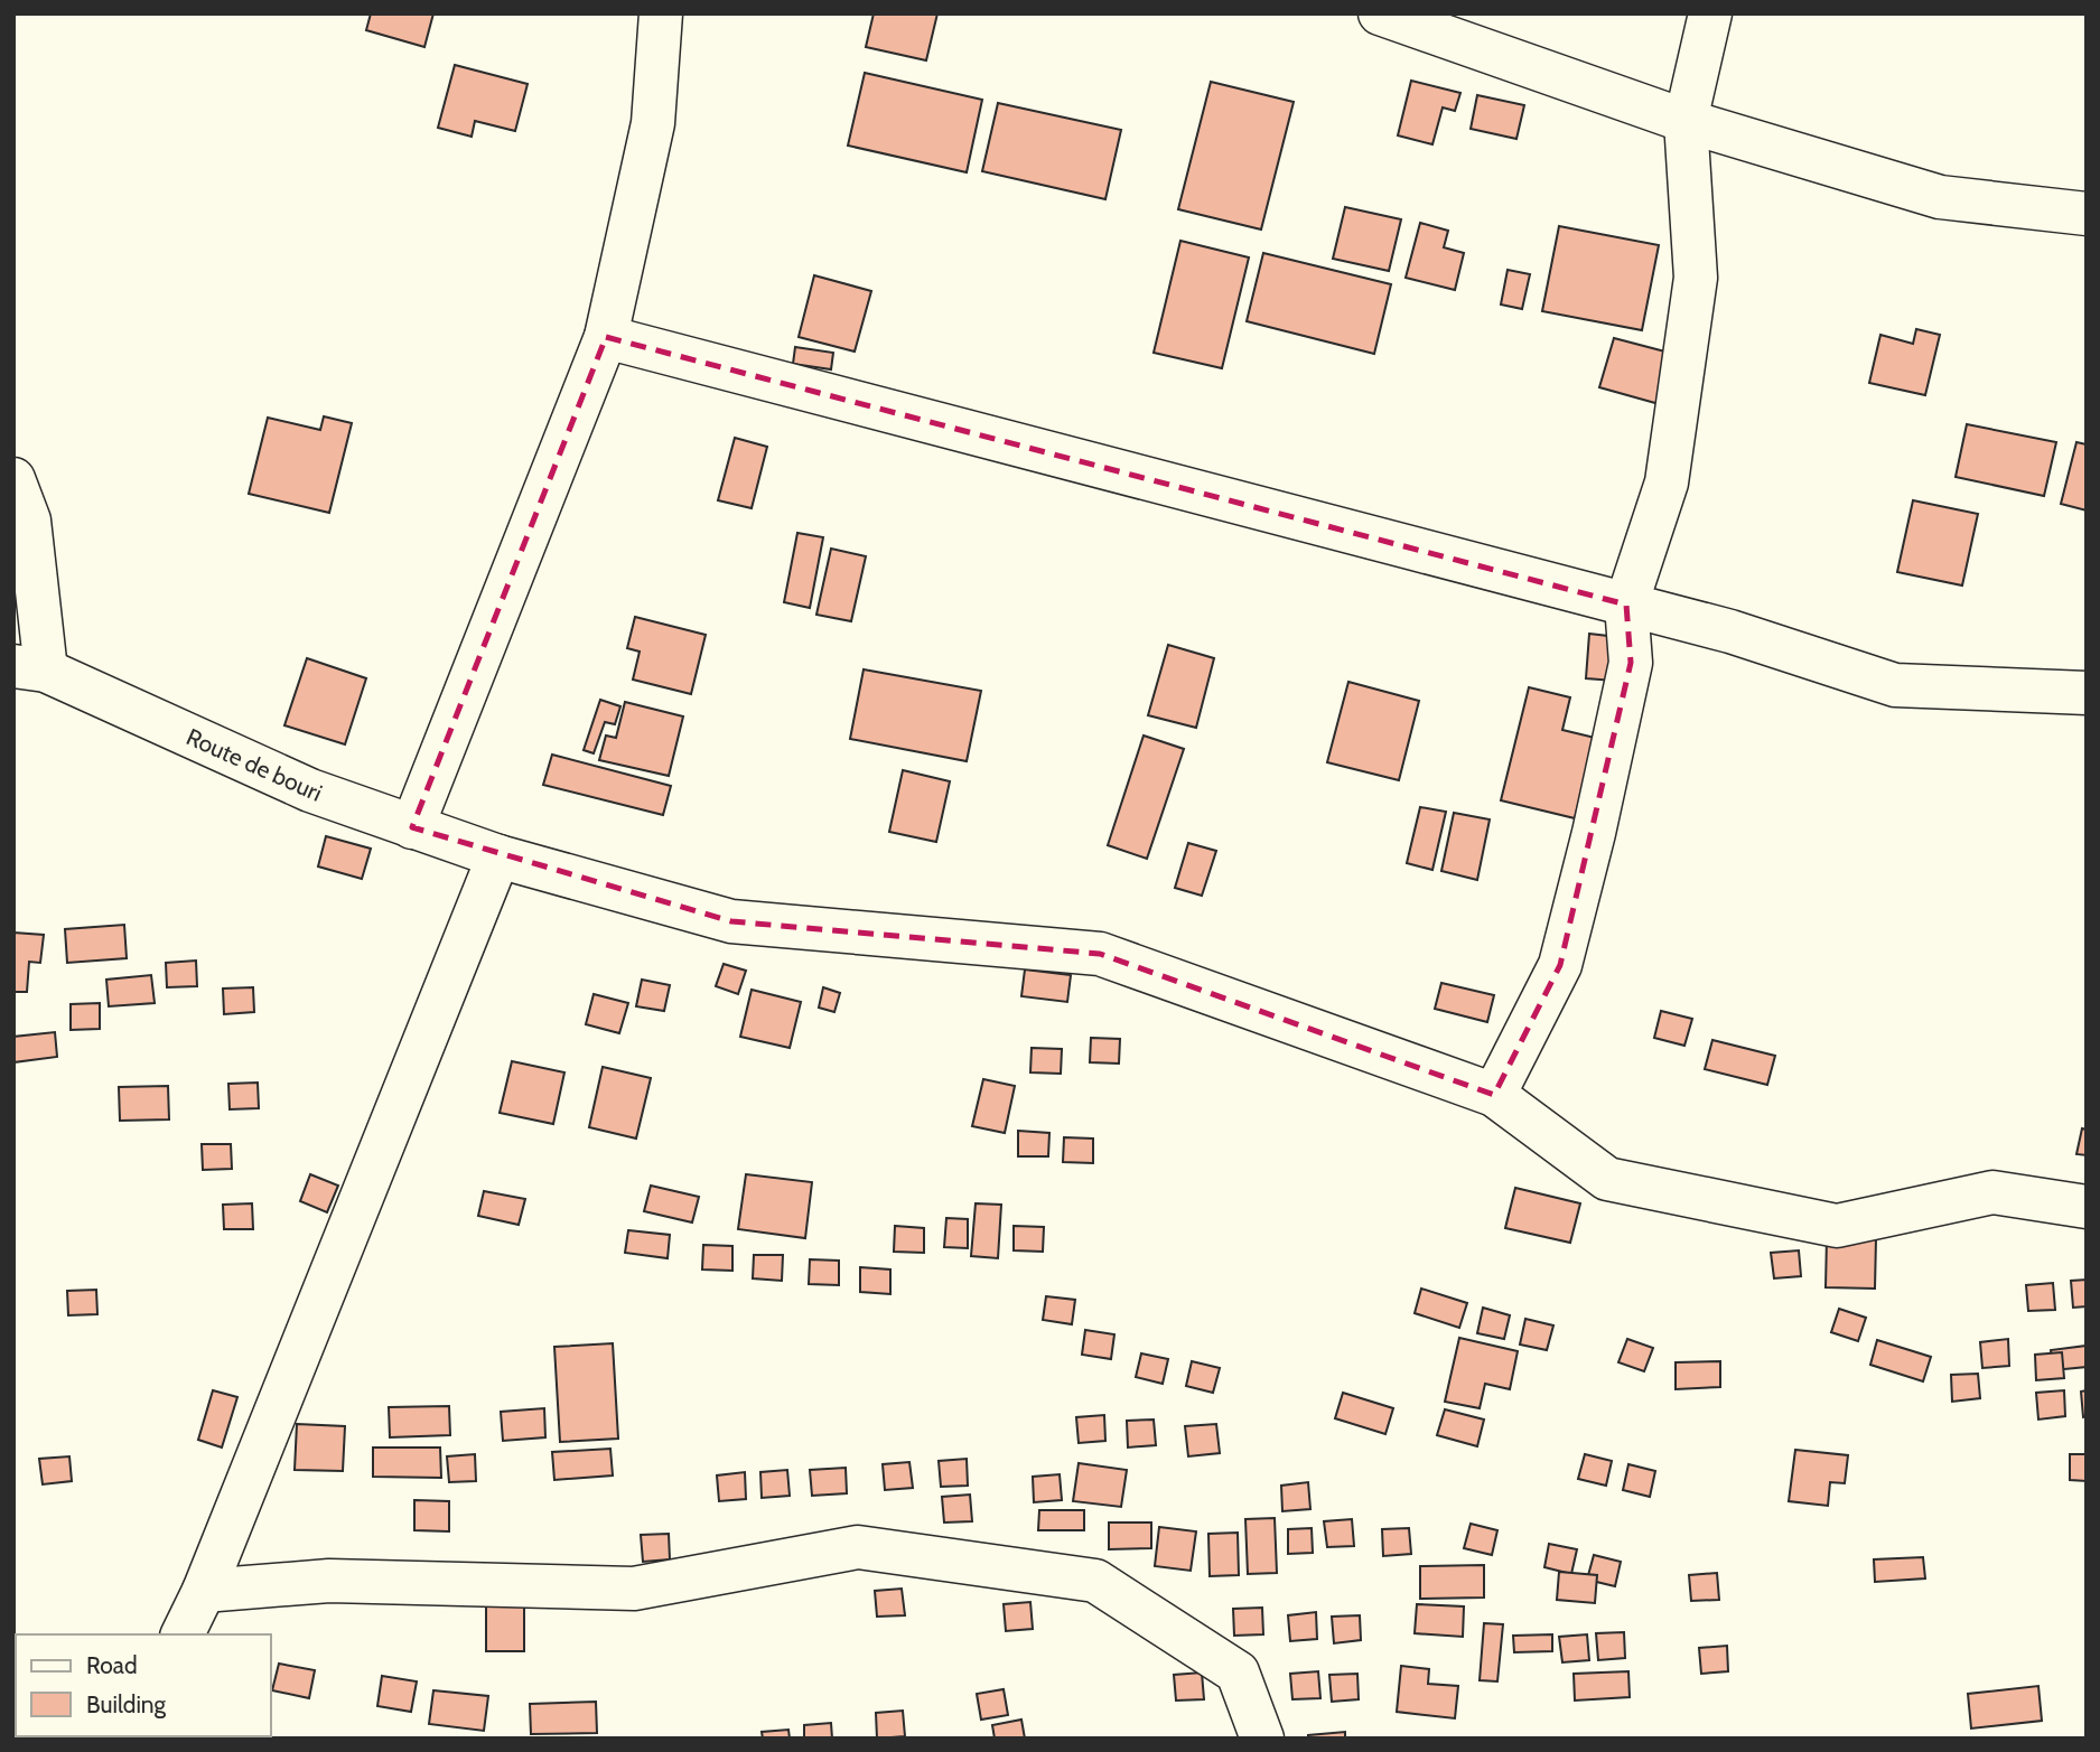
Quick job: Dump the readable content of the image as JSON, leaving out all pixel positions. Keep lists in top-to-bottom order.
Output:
{
  "streets": {
    "street": ["Route de bouri"]
  },
  "legend": ["Road", "Building"]
}
